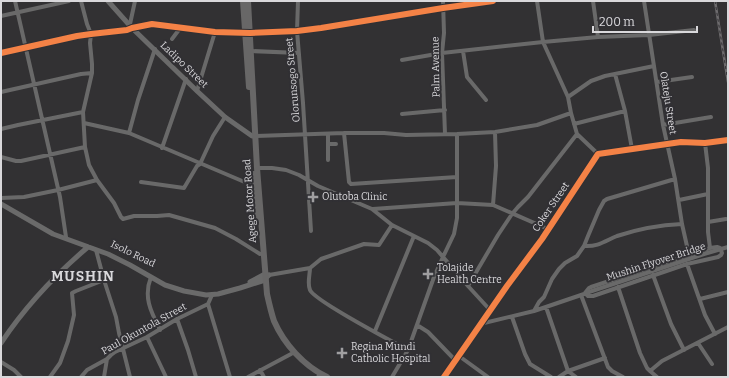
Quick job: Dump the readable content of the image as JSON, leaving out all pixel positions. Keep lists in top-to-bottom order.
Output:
{
  "streets": {
    "highway": ["Agege Motor Road"],
    "main road": ["Ladipo Street", "Isolo Road"],
    "street": [
      "Palm Avenue",
      "Olorunsogo Street",
      "Olateju Street",
      "Coker Street",
      "Mushin Flyover Bridge",
      "Paul Okuntola Street"
    ]
  },
  "crossings": [
    ["Ladipo Street", "Agege Motor Road"],
    ["Agege Motor Road", "Isolo Road"]
  ],
  "districts": ["MUSHIN"],
  "places": {
    "health": ["Olutoba Clinic", "Tolajide Health Centre", "Regina Mundi Catholic Hospital"]
  },
  "scale_bar": "200 m"
}
